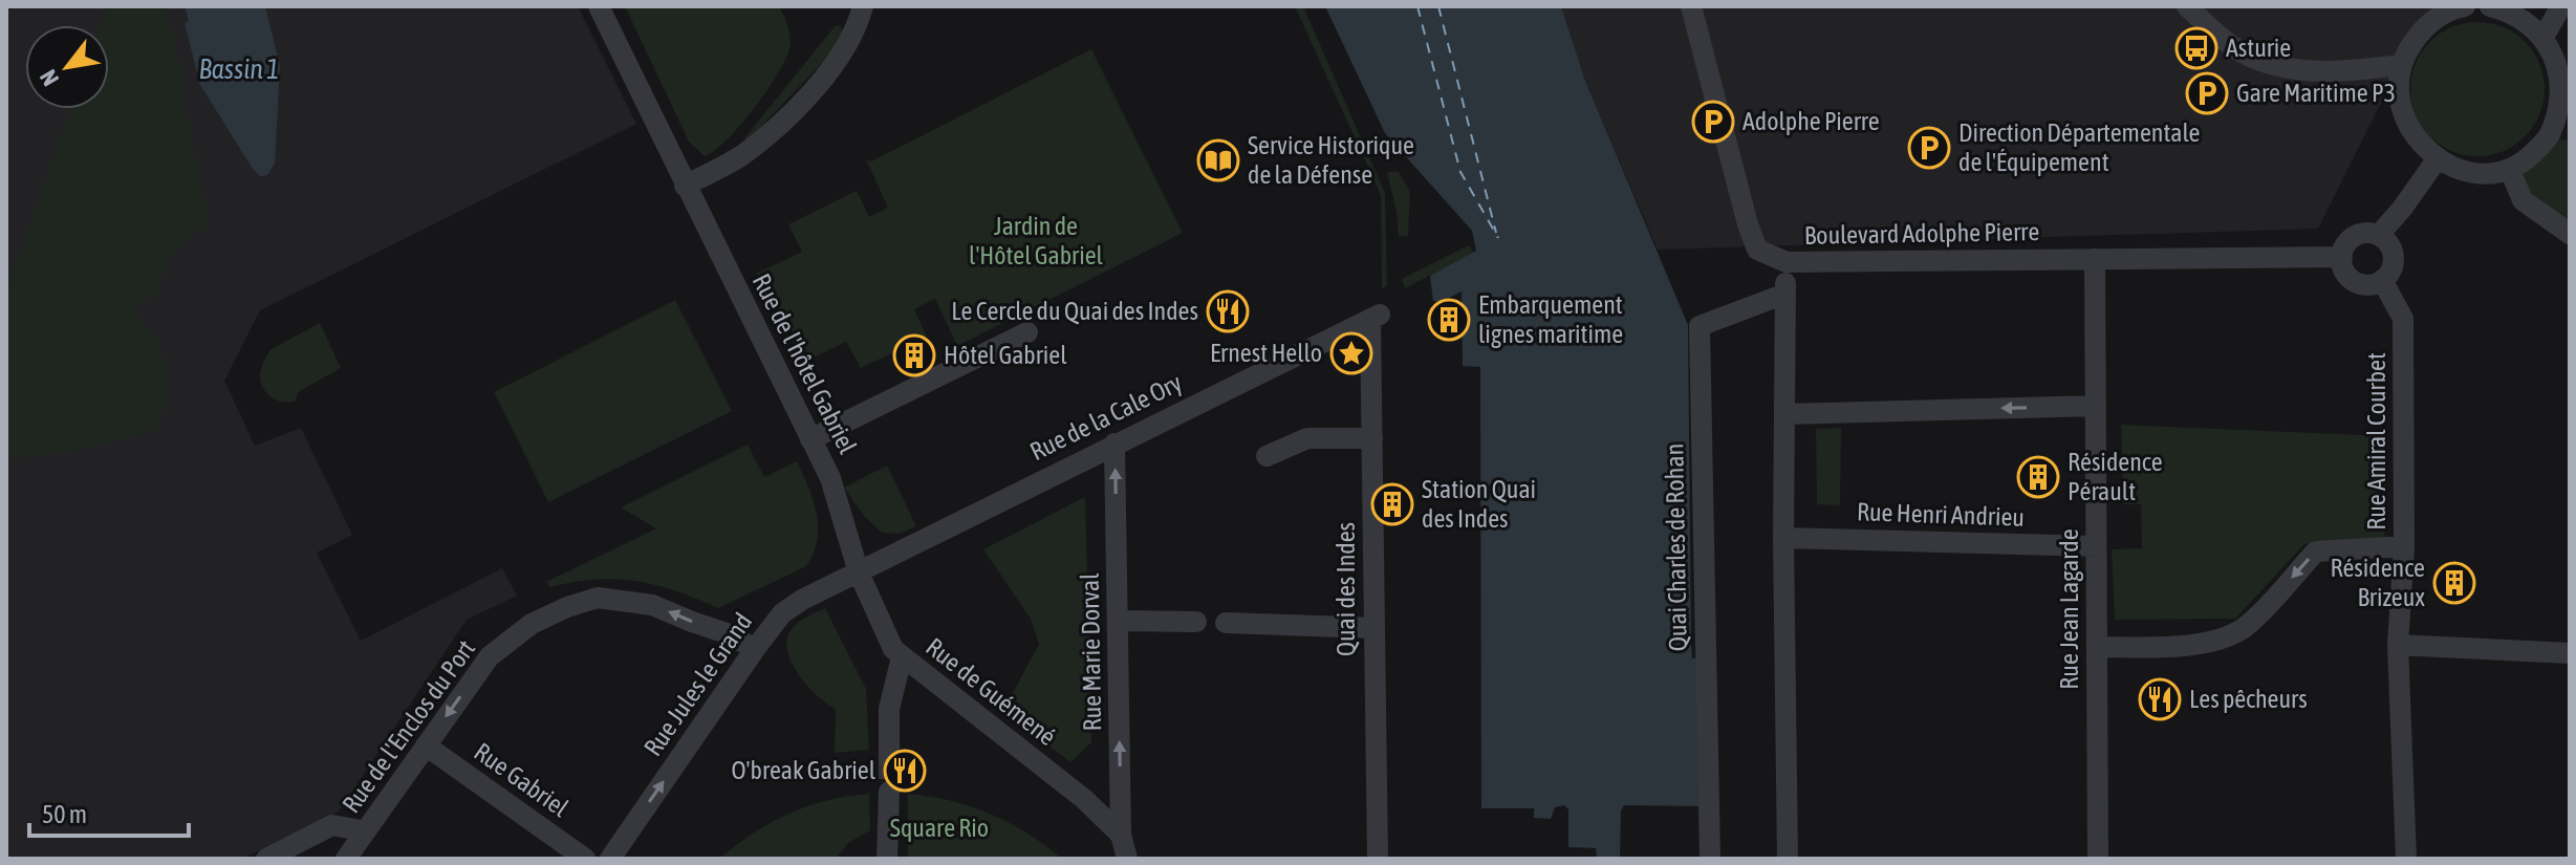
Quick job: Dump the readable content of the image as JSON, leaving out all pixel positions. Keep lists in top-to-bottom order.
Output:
{
  "streets": {
    "street": [
      "Boulevard Adolphe Pierre",
      "Rue de l'hôtel Gabriel",
      "Rue de la Cale Ory",
      "Rue Amiral Courbet",
      "Rue Henri Andrieu",
      "Quai Charles de Rohan",
      "Quai des Indes",
      "Rue Jean Lagarde",
      "Rue Marie Dorval",
      "Rue Jules le Grand",
      "Rue de Guémené",
      "Rue de l'Enclos du Port",
      "Rue Gabriel"
    ]
  },
  "crossings": [
    ["Boulevard Adolphe Pierre", "Rue Amiral Courbet"],
    ["Boulevard Adolphe Pierre", "Rue Jean Lagarde"],
    ["Rue de l'hôtel Gabriel", "Rue de la Cale Ory"],
    ["Rue de l'hôtel Gabriel", "Rue Jules le Grand"],
    ["Rue de l'hôtel Gabriel", "Rue de Guémené"],
    ["Rue de la Cale Ory", "Quai des Indes"],
    ["Rue de la Cale Ory", "Rue Marie Dorval"],
    ["Rue de la Cale Ory", "Rue Jules le Grand"],
    ["Rue Henri Andrieu", "Rue Jean Lagarde"],
    ["Rue Marie Dorval", "Rue de Guémené"],
    ["Rue Jules le Grand", "Rue de l'Enclos du Port"],
    ["Rue de l'Enclos du Port", "Rue Gabriel"]
  ],
  "one_way": ["Rue Marie Dorval", "Rue Jules le Grand", "Rue de l'Enclos du Port"],
  "water": ["Bassin 1"],
  "parks": ["Jardin de l'Hôtel Gabriel", "Square Rio"],
  "places": {
    "bus stop": ["Asturie"],
    "parking": ["Gare Maritime P3", "Adolphe Pierre", "Direction Départementale de l'Équipement"],
    "library": ["Service Historique de la Défense"],
    "restaurant": ["Le Cercle du Quai des Indes", "Les pêcheurs", "O'break Gabriel"],
    "building": [
      "Embarquement lignes maritime",
      "Hôtel Gabriel",
      "Résidence Pérault",
      "Station Quai des Indes",
      "Résidence Brizeux"
    ],
    "place": ["Ernest Hello"]
  },
  "scale_bar": "50 m",
  "north": "bottom left"
}
